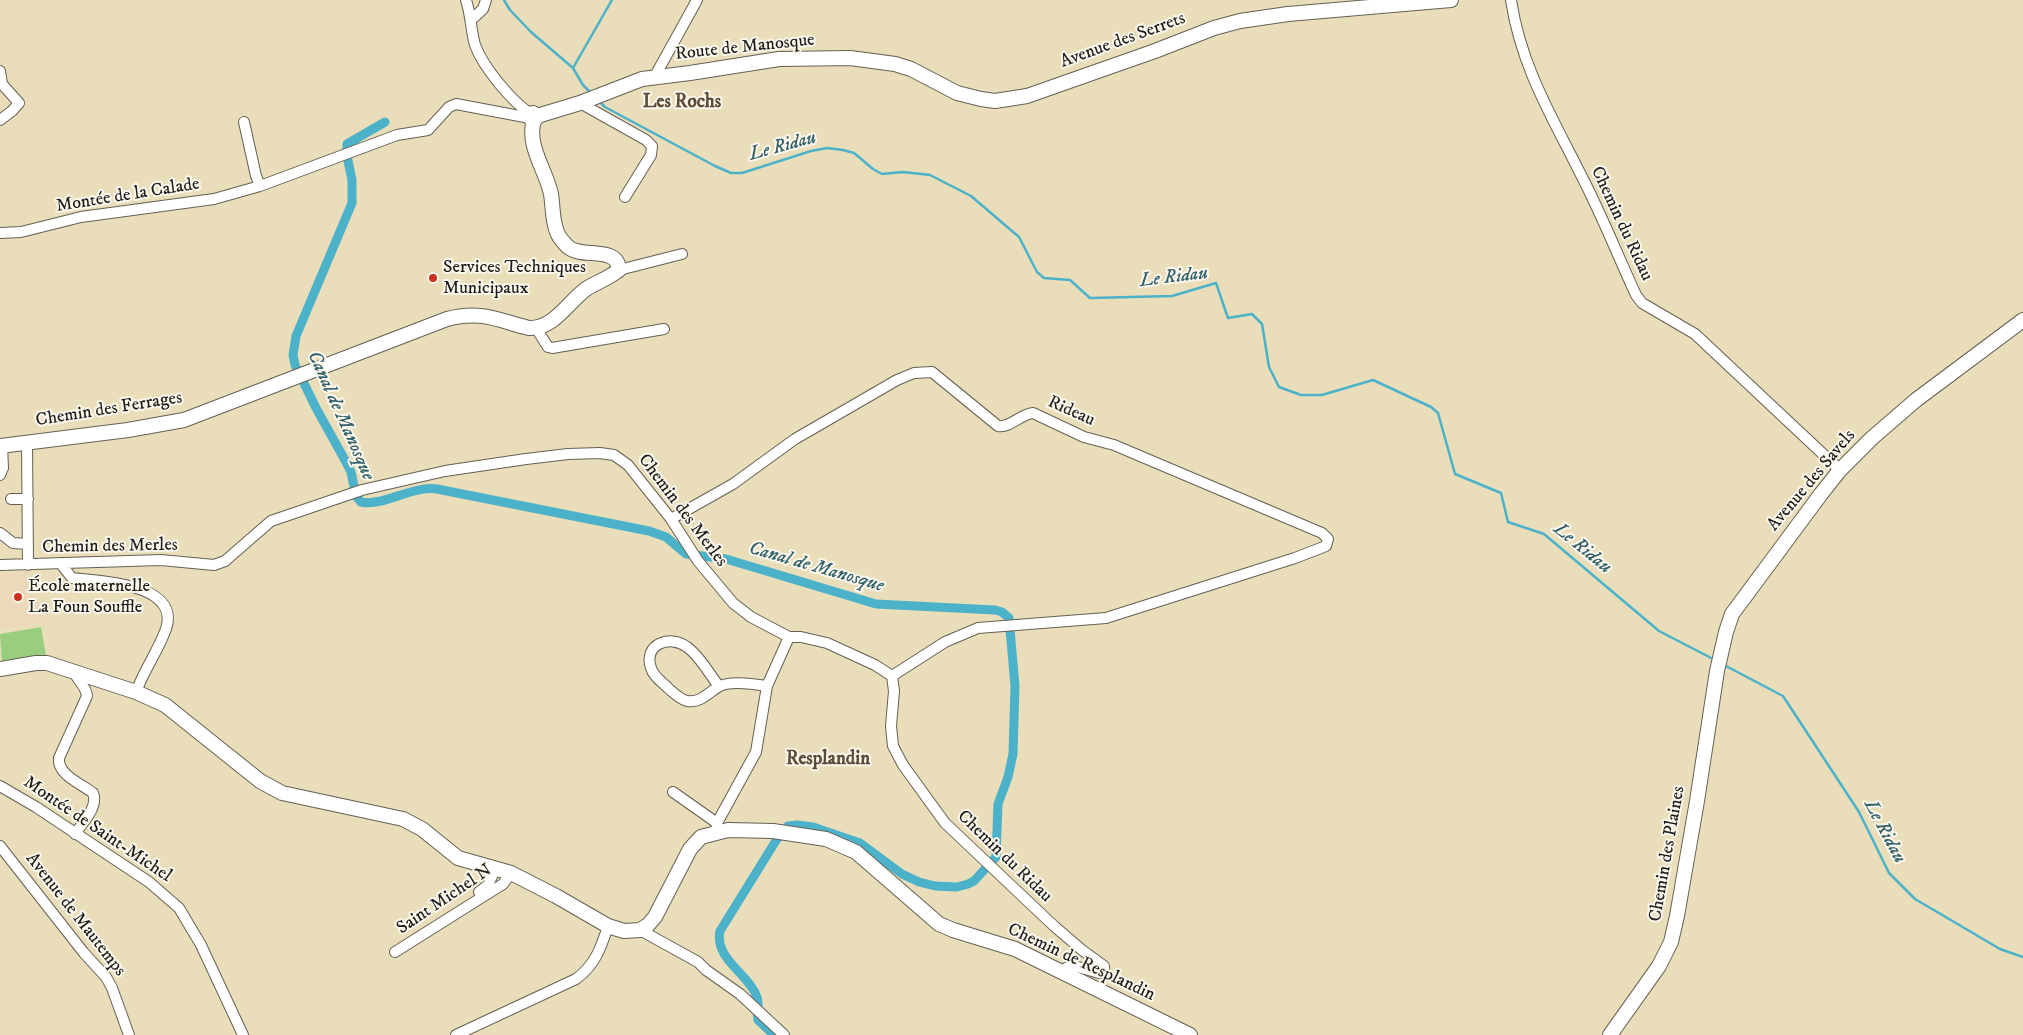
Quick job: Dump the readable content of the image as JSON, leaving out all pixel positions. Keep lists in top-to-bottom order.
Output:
{
  "streets": {
    "street": [
      "Avenue des Serrets",
      "Route de Manosque",
      "Montée de la Calade",
      "Chemin du Ridau",
      "Chemin des Ferrages",
      "Rideau",
      "Avenue des Savels",
      "Chemin des Merles",
      "Montée de Saint-Michel",
      "Chemin des Plaines",
      "Saint Michel N",
      "Avenue de Mautemps",
      "Chemin de Resplandin"
    ]
  },
  "crossings": [
    ["Avenue des Serrets", "Route de Manosque"],
    ["Route de Manosque", "Montée de la Calade"],
    ["Chemin du Ridau", "Rideau"],
    ["Chemin du Ridau", "Avenue des Savels"],
    ["Chemin du Ridau", "Chemin des Merles"],
    ["Chemin du Ridau", "Chemin de Resplandin"],
    ["Rideau", "Chemin des Merles"],
    ["Avenue des Savels", "Chemin des Plaines"]
  ],
  "districts": ["Les Rochs", "Resplandin"],
  "water": ["Le Ridau", "Canal de Manosque"],
  "places": ["Services Techniques Municipaux", "École maternelle La Foun Souffle"]
}
